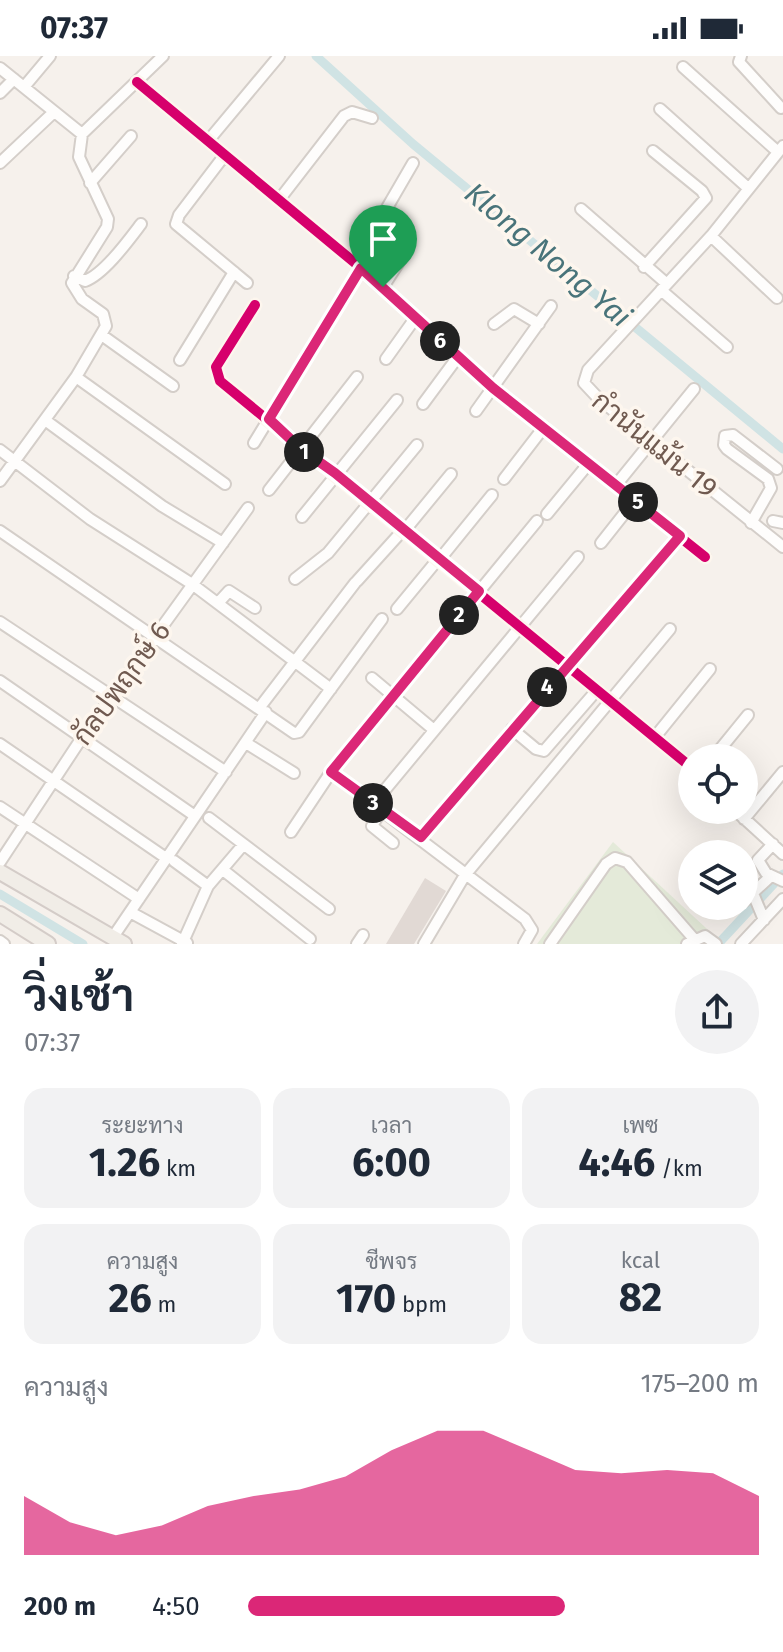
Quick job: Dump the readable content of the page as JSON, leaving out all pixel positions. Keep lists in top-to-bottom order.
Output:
{
  "streets": {
    "street": ["กำนันแม้น 19", "กัลปพฤกษ์ 6"]
  },
  "water": ["Klong Nong Yai"],
  "page": {
    "status": "07:37",
    "pins": [
      "6",
      "1",
      "5",
      "2",
      "4",
      "3"
    ],
    "heading": ["วิ่งเช้า", "07:37"],
    "stats": [
      ["ระยะทาง", "1.26 km"],
      ["เวลา", "6:00"],
      ["เพซ", "4:46 /km"],
      ["ความสูง", "26 m"],
      ["ชีพจร", "170 bpm"],
      ["kcal", "82"]
    ],
    "chart": ["ความสูง", "175–200 m"],
    "list": [
      {
        "name": "200 m",
        "note": "4:50"
      }
    ]
  }
}
